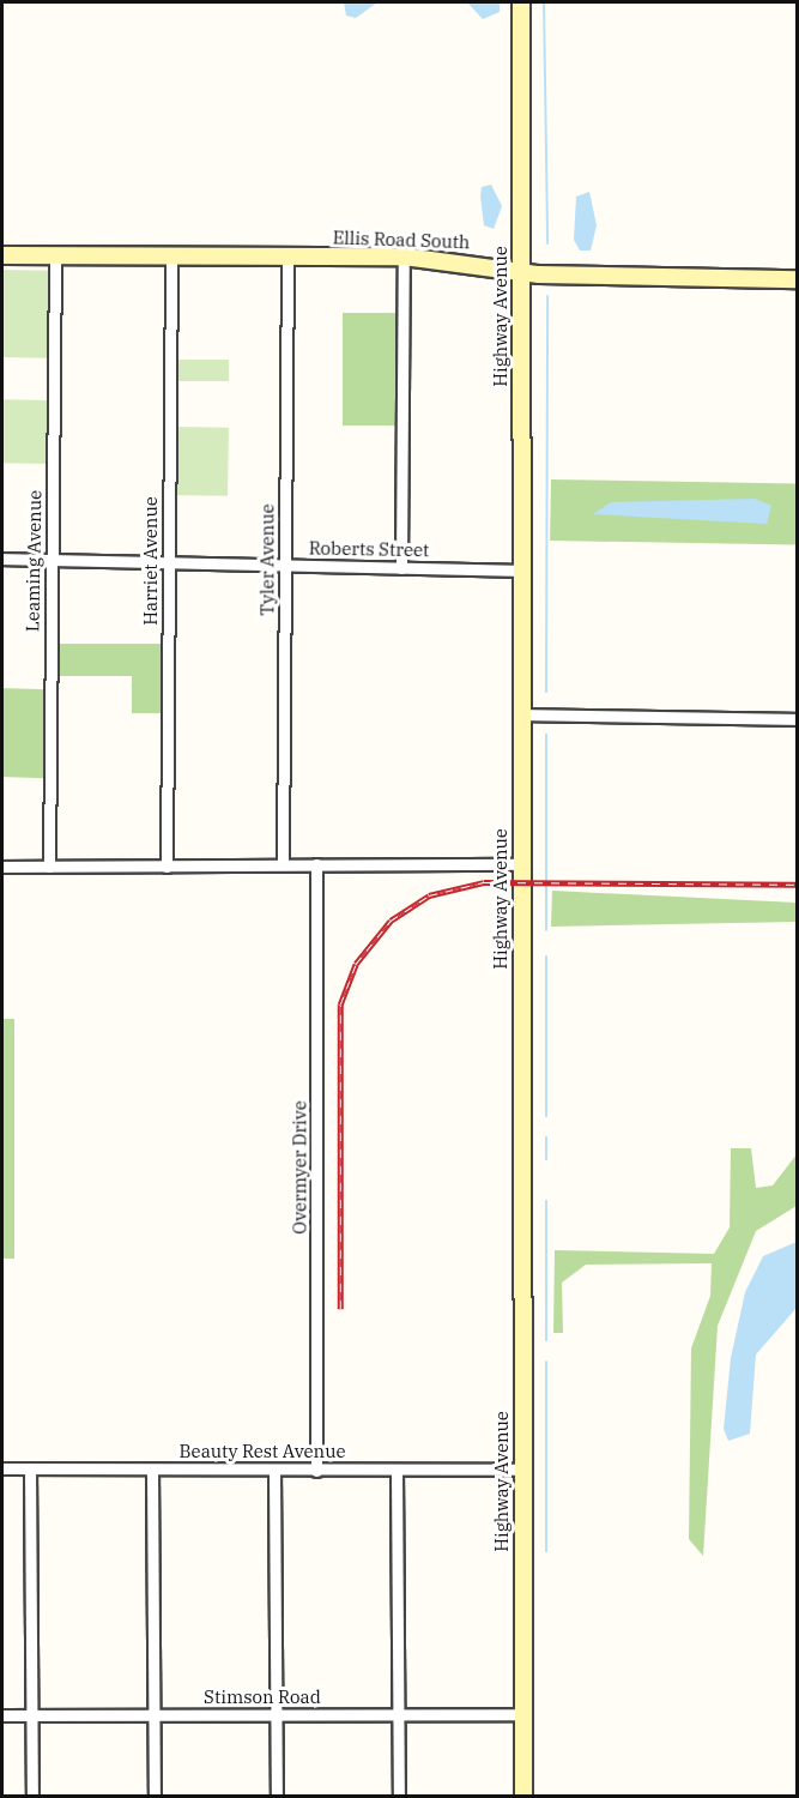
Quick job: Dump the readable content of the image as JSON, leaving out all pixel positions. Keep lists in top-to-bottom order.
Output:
{
  "streets": {
    "street": [
      "Ellis Road South",
      "Highway Avenue",
      "Roberts Street",
      "Tyler Avenue",
      "Leaming Avenue",
      "Harriet Avenue",
      "Overmyer Drive",
      "Beauty Rest Avenue",
      "Stimson Road"
    ]
  },
  "crossings": [
    ["Ellis Road South", "Highway Avenue"],
    ["Ellis Road South", "Tyler Avenue"],
    ["Ellis Road South", "Leaming Avenue"],
    ["Ellis Road South", "Harriet Avenue"],
    ["Highway Avenue", "Roberts Street"],
    ["Highway Avenue", "Beauty Rest Avenue"],
    ["Highway Avenue", "Stimson Road"],
    ["Roberts Street", "Tyler Avenue"],
    ["Roberts Street", "Leaming Avenue"],
    ["Roberts Street", "Harriet Avenue"],
    ["Overmyer Drive", "Beauty Rest Avenue"]
  ]
}
